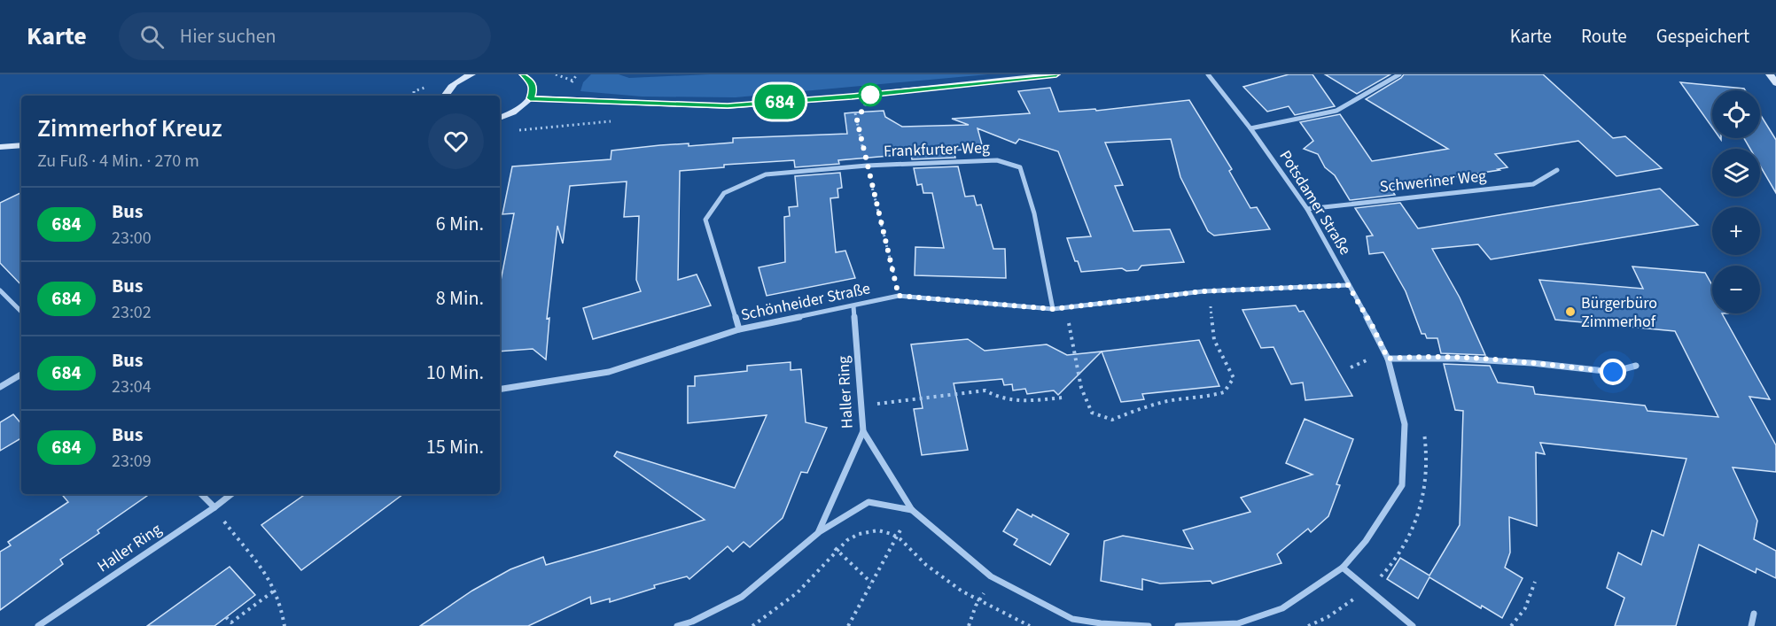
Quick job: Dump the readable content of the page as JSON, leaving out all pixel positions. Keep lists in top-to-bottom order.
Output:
{
  "streets": {
    "street": [
      "Frankfurter Weg",
      "Schweriner Weg",
      "Potsdamer Straße",
      "Schönheider Straße",
      "Haller Ring"
    ]
  },
  "crossings": [
    ["Frankfurter Weg", "Schönheider Straße"],
    ["Schweriner Weg", "Potsdamer Straße"],
    ["Potsdamer Straße", "Schönheider Straße"],
    ["Schönheider Straße", "Haller Ring"]
  ],
  "places": ["Bürgerbüro Zimmerhof"],
  "lines": ["bus line 684"],
  "page": {
    "header": "Karte",
    "search": "Hier suchen",
    "nav": ["Karte", "Route", "Gespeichert"],
    "on_map": "684",
    "map_buttons": ["+", "−"],
    "heading": ["Zimmerhof Kreuz", "Zu Fuß · 4 Min. · 270 m"],
    "list": [
      {
        "mark": "684",
        "name": "Bus",
        "note": "23:00",
        "value": "6 Min."
      },
      {
        "mark": "684",
        "name": "Bus",
        "note": "23:02",
        "value": "8 Min."
      },
      {
        "mark": "684",
        "name": "Bus",
        "note": "23:04",
        "value": "10 Min."
      },
      {
        "mark": "684",
        "name": "Bus",
        "note": "23:09",
        "value": "15 Min."
      }
    ]
  }
}
